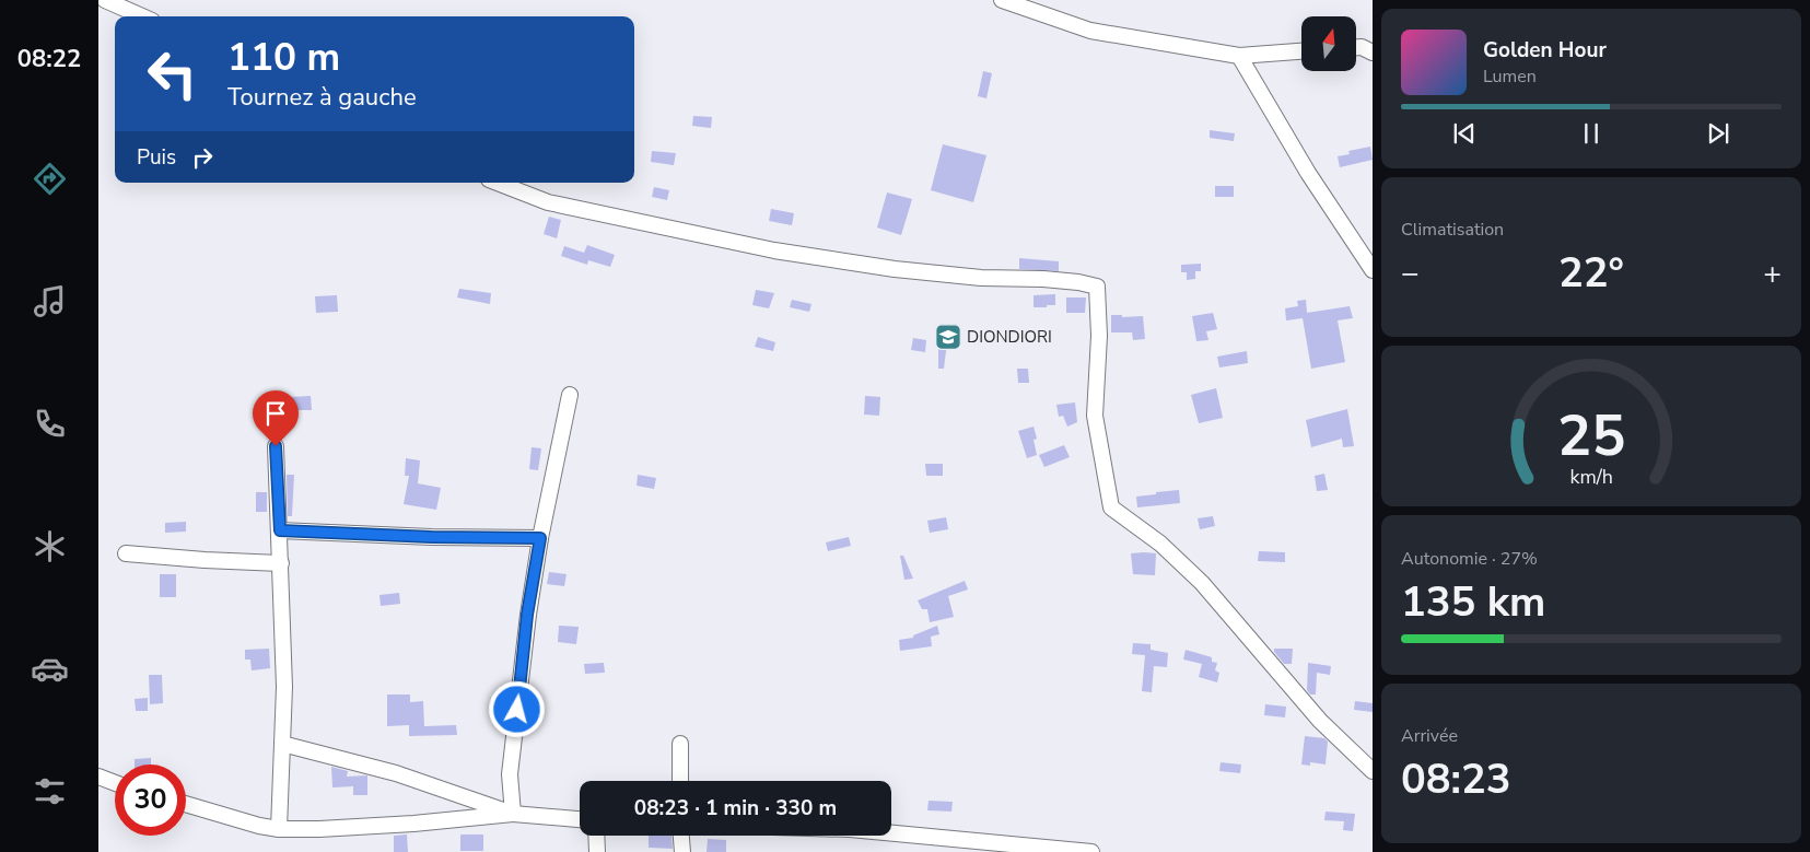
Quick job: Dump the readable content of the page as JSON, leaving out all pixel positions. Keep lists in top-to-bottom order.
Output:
{
  "places": {
    "school or university": ["DIONDIORI"]
  },
  "north": "top",
  "page": {
    "tabs": "08:22",
    "turn": ["110 m", "Tournez à gauche"],
    "song": ["Golden Hour", "Lumen"],
    "then": "Puis",
    "tile": [
      "Climatisation",
      ["Autonomie · 27%", "135 km"],
      ["Arrivée", "08:23"]
    ],
    "heat": ["−", "22°", "+"],
    "limit": "30",
    "trip": "08:23 · 1 min · 330 m",
    "gauge": ["25", "km/h"]
  }
}
